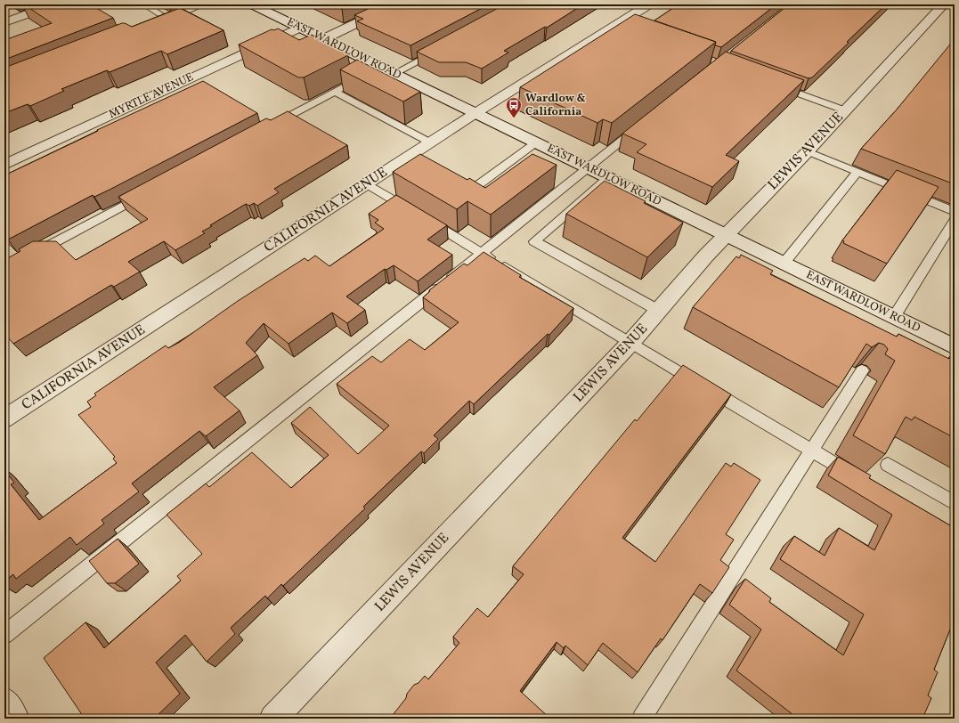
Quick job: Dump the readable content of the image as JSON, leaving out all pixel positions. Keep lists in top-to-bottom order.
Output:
{
  "streets": {
    "street": [
      "EAST WARDLOW ROAD",
      "MYRTLE AVENUE",
      "LEWIS AVENUE",
      "CALIFORNIA AVENUE"
    ]
  },
  "crossings": [
    ["EAST WARDLOW ROAD", "MYRTLE AVENUE"],
    ["EAST WARDLOW ROAD", "LEWIS AVENUE"],
    ["EAST WARDLOW ROAD", "CALIFORNIA AVENUE"]
  ],
  "places": {
    "bus stop": ["Wardlow & California"]
  }
}
